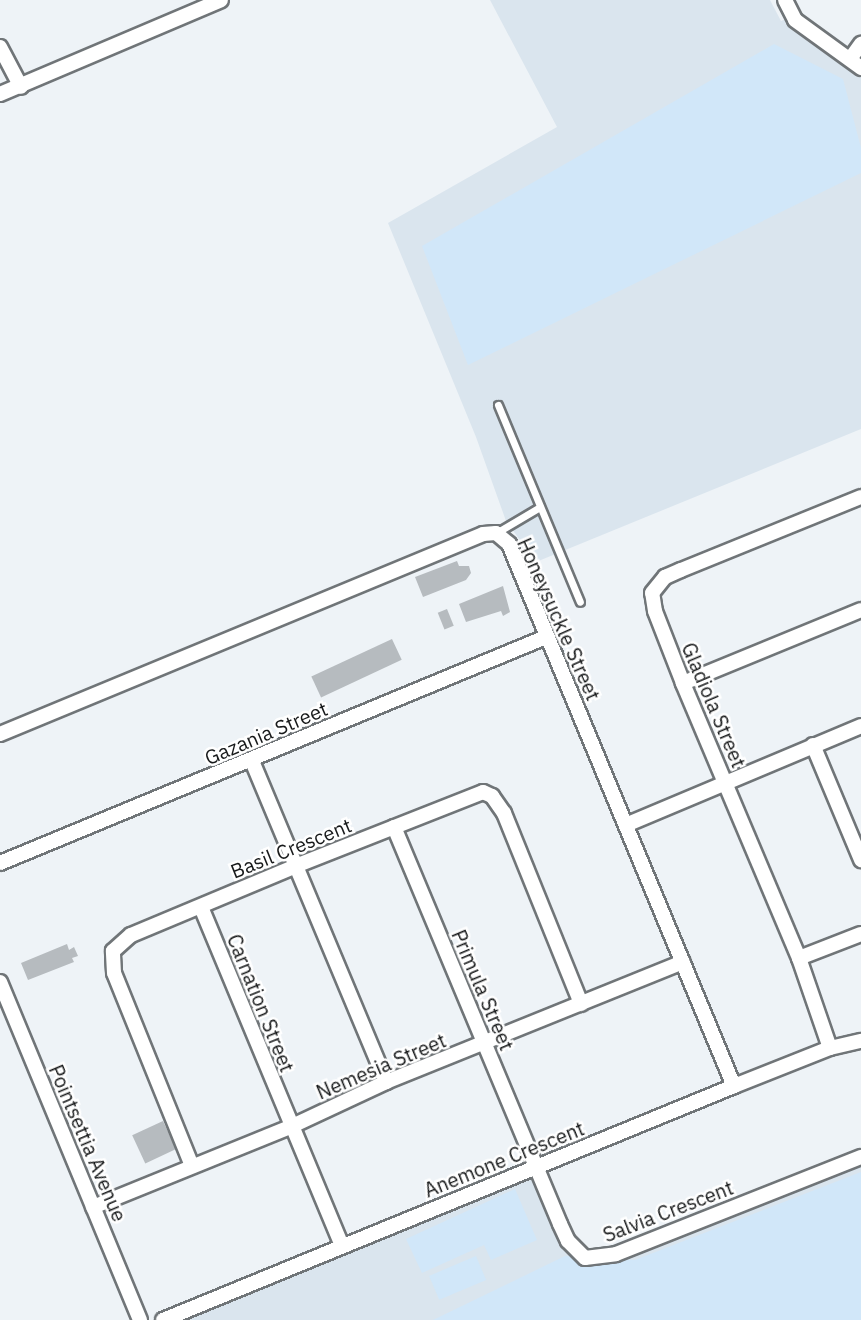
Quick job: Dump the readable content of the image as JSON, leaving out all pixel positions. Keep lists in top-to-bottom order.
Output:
{
  "streets": {
    "street": [
      "Honeysuckle Street",
      "Gladiola Street",
      "Gazania Street",
      "Basil Crescent",
      "Primula Street",
      "Carnation Street",
      "Nemesia Street",
      "Pointsettia Avenue",
      "Anemone Crescent",
      "Salvia Crescent"
    ]
  },
  "crossings": [
    ["Honeysuckle Street", "Gazania Street"],
    ["Honeysuckle Street", "Nemesia Street"],
    ["Honeysuckle Street", "Anemone Crescent"],
    ["Gladiola Street", "Anemone Crescent"],
    ["Basil Crescent", "Primula Street"],
    ["Basil Crescent", "Carnation Street"],
    ["Basil Crescent", "Nemesia Street"],
    ["Primula Street", "Nemesia Street"],
    ["Primula Street", "Anemone Crescent"],
    ["Primula Street", "Salvia Crescent"],
    ["Carnation Street", "Nemesia Street"],
    ["Carnation Street", "Anemone Crescent"],
    ["Nemesia Street", "Pointsettia Avenue"],
    ["Anemone Crescent", "Salvia Crescent"]
  ]
}
